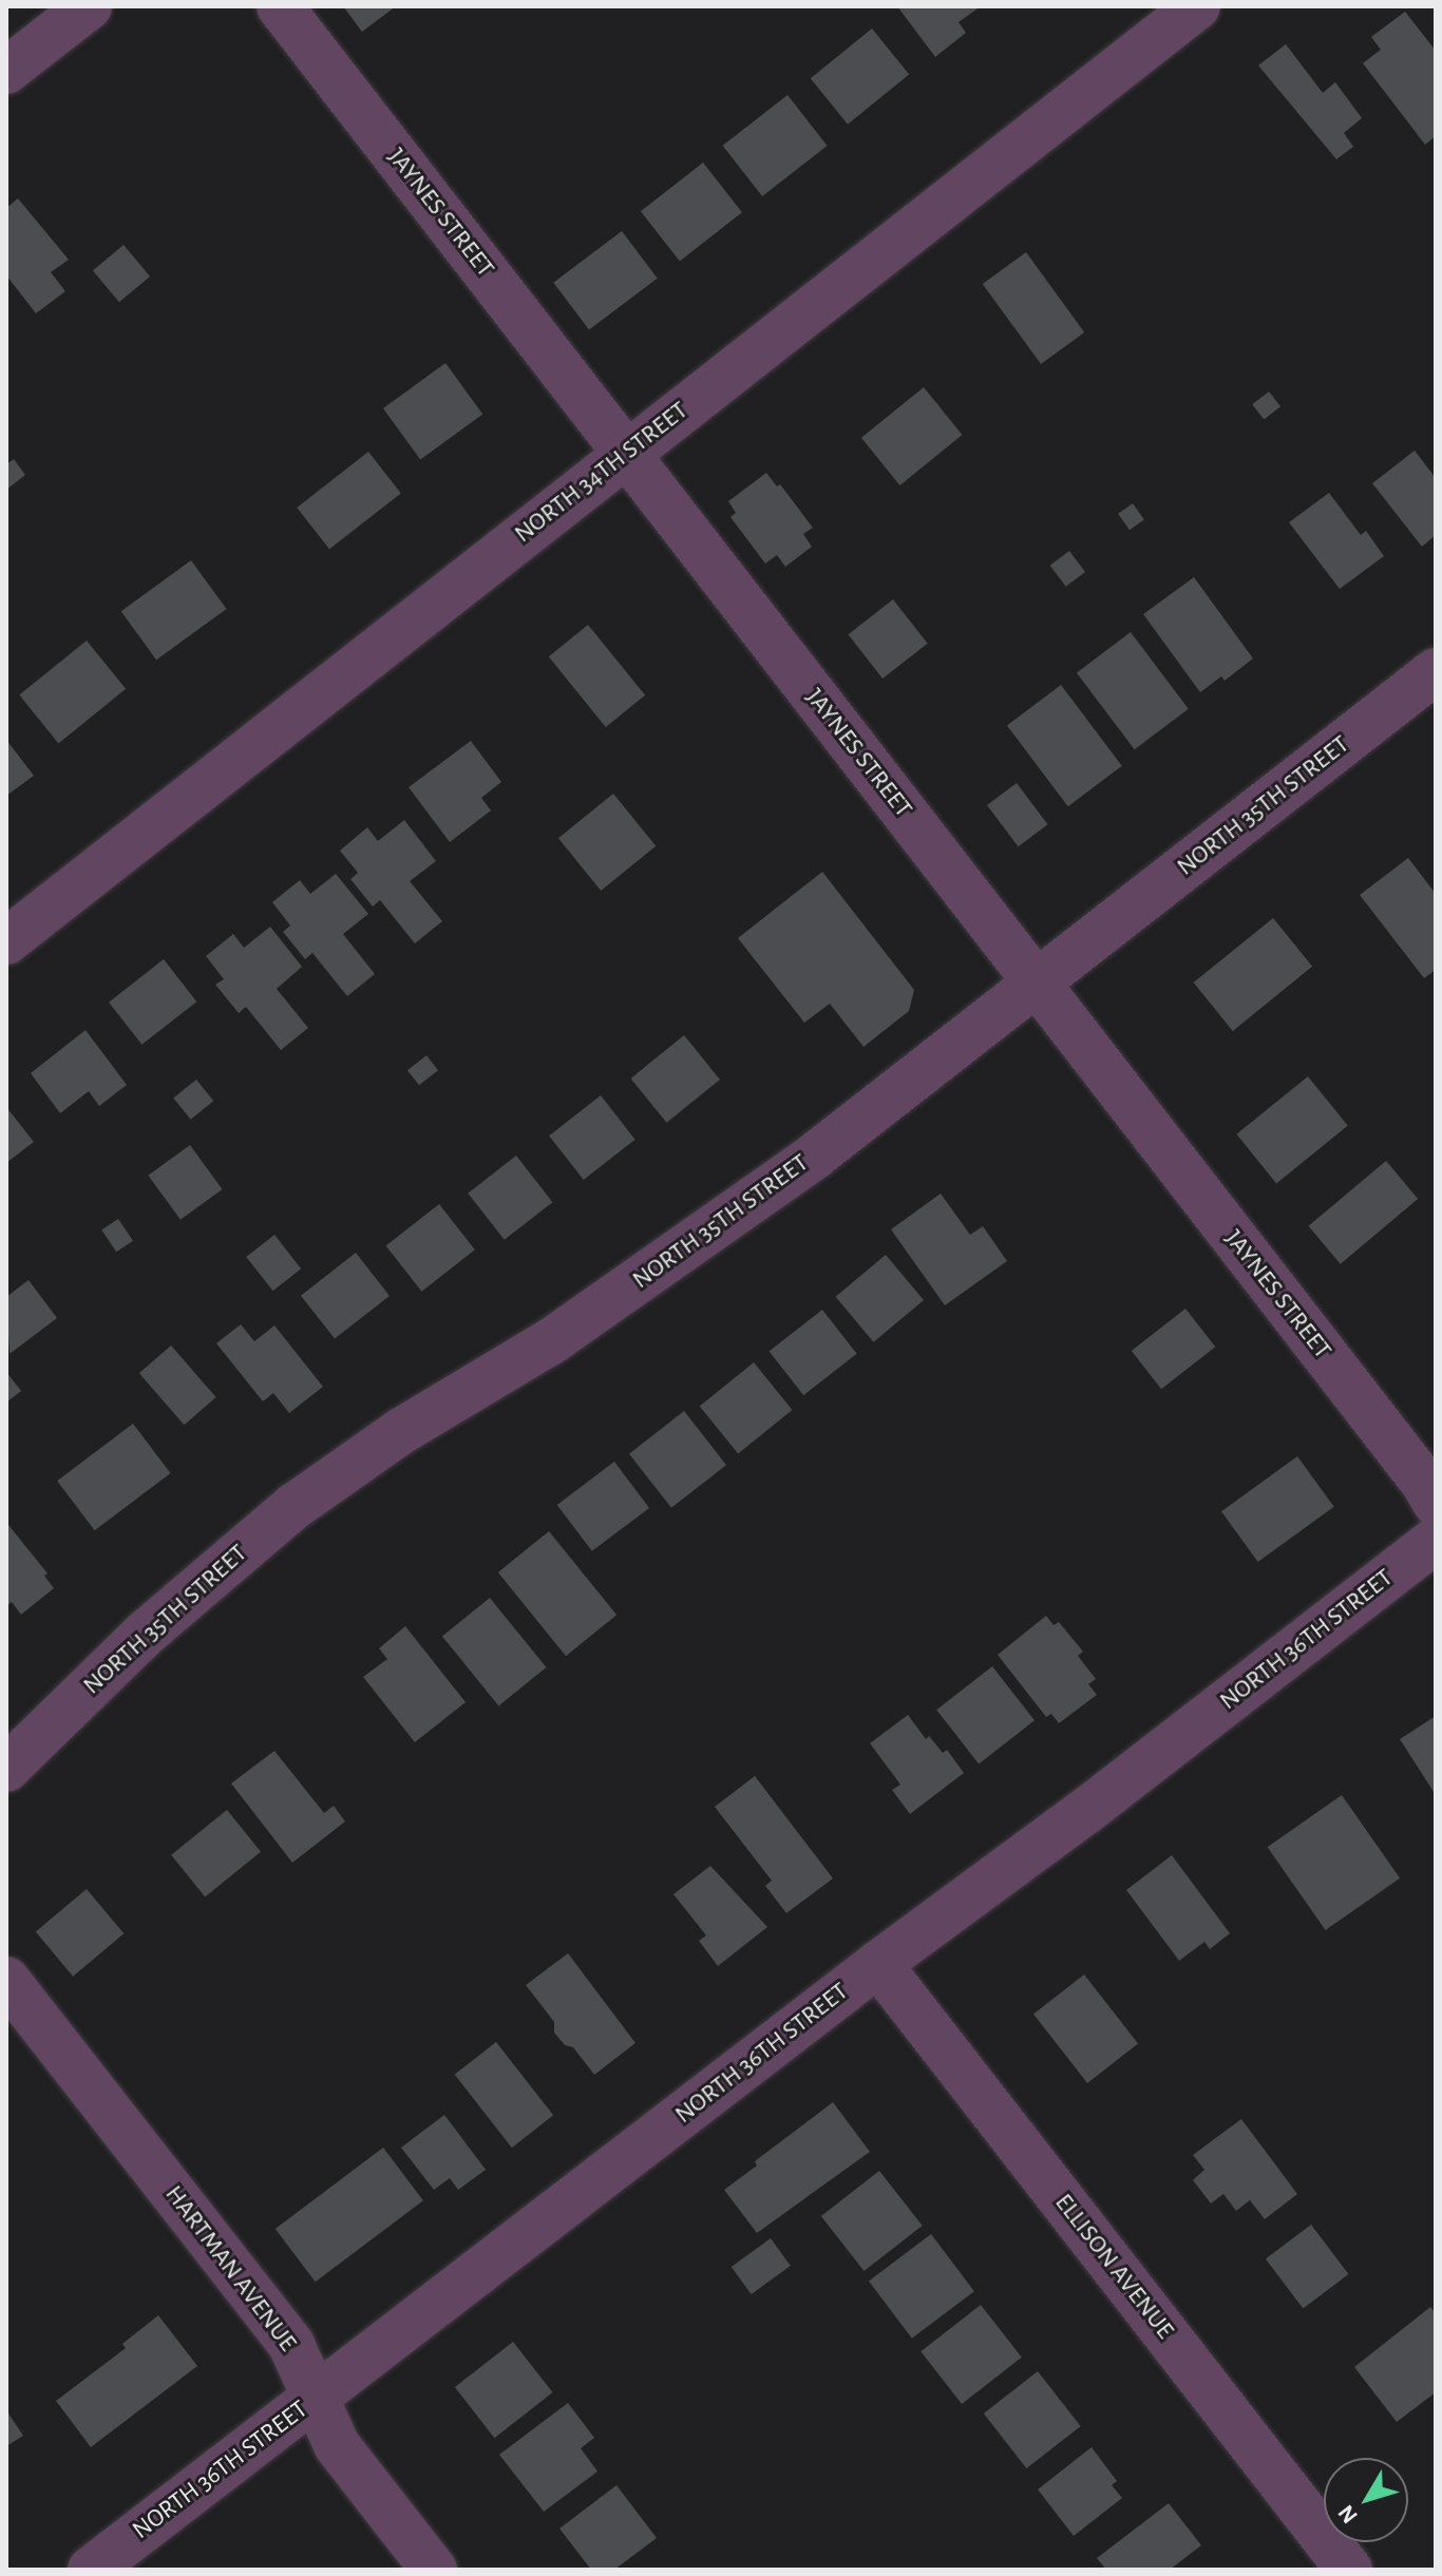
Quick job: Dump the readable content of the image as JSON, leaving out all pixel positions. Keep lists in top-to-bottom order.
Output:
{
  "streets": {
    "street": [
      "JAYNES STREET",
      "NORTH 34TH STREET",
      "NORTH 35TH STREET",
      "NORTH 36TH STREET",
      "ELLISON AVENUE",
      "HARTMAN AVENUE"
    ]
  },
  "crossings": [
    ["JAYNES STREET", "NORTH 34TH STREET"],
    ["JAYNES STREET", "NORTH 35TH STREET"],
    ["NORTH 36TH STREET", "ELLISON AVENUE"],
    ["NORTH 36TH STREET", "HARTMAN AVENUE"]
  ],
  "north": "bottom left"
}
